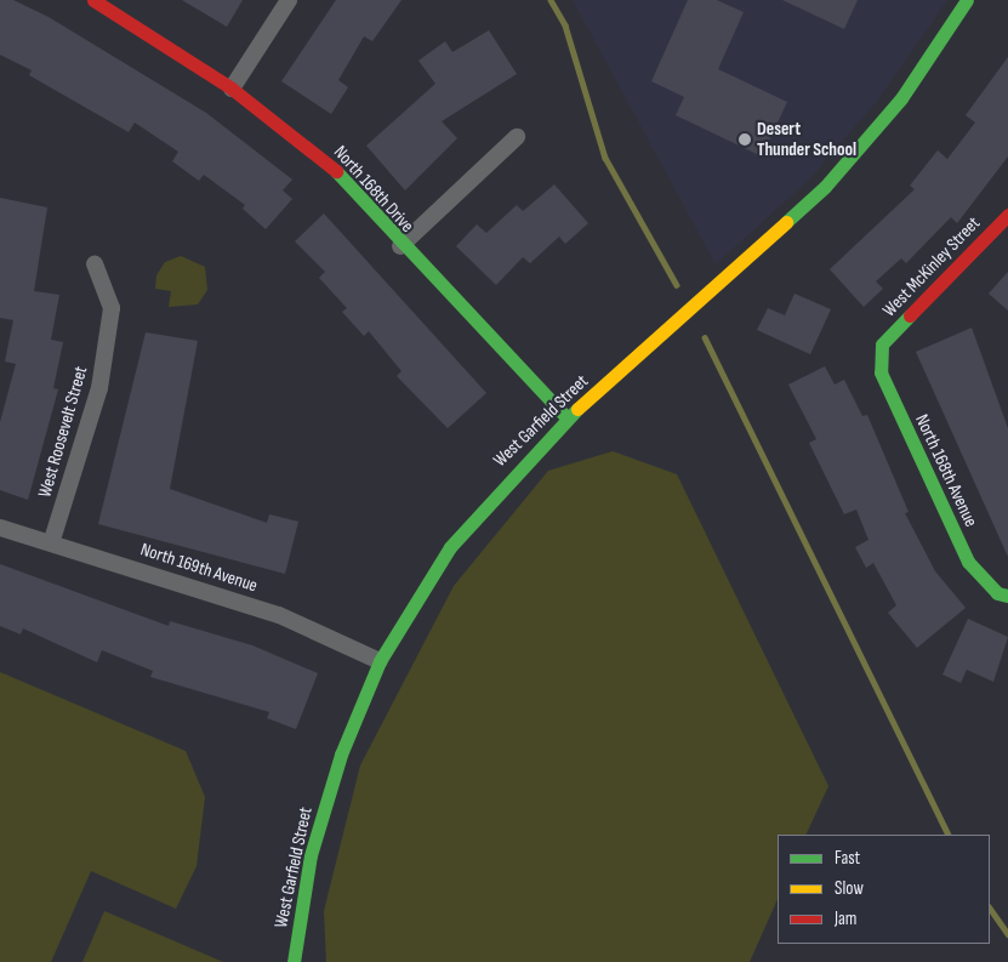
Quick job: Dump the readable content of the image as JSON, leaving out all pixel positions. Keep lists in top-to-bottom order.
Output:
{
  "streets": {
    "street": [
      "North 168th Drive",
      "West McKinley Street",
      "West Garfield Street",
      "West Roosevelt Street",
      "North 168th Avenue",
      "North 169th Avenue"
    ]
  },
  "crossings": [
    ["North 168th Drive", "West Garfield Street"],
    ["West McKinley Street", "North 168th Avenue"],
    ["West Garfield Street", "North 169th Avenue"],
    ["West Roosevelt Street", "North 169th Avenue"]
  ],
  "places": ["Desert Thunder School"],
  "legend": ["Fast", "Slow", "Jam"]
}
